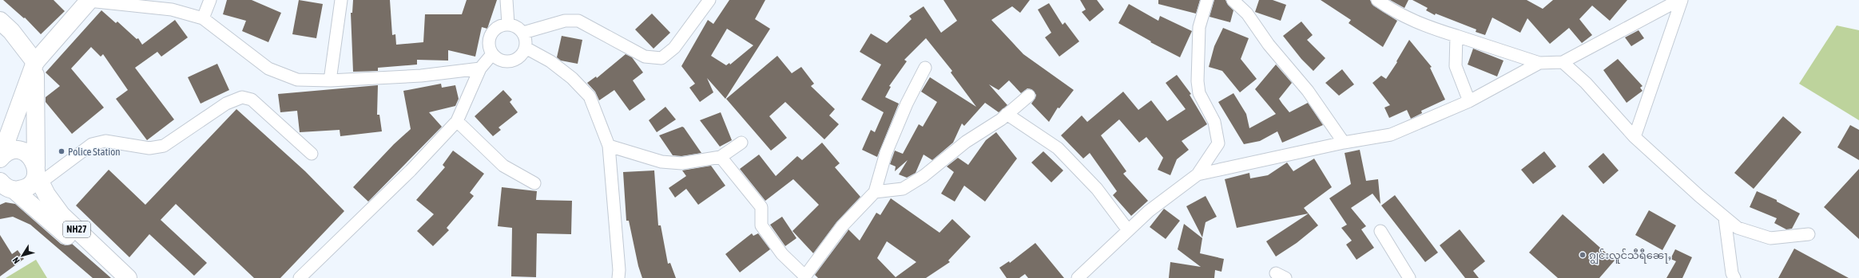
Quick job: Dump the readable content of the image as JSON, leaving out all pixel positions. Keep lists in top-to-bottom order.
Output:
{
  "streets": {
    "main road": ["NH27"]
  },
  "places": ["Police Station", "ၵျွင်းလူင်သီရီၼေႃႇ"],
  "north": "bottom left"
}
